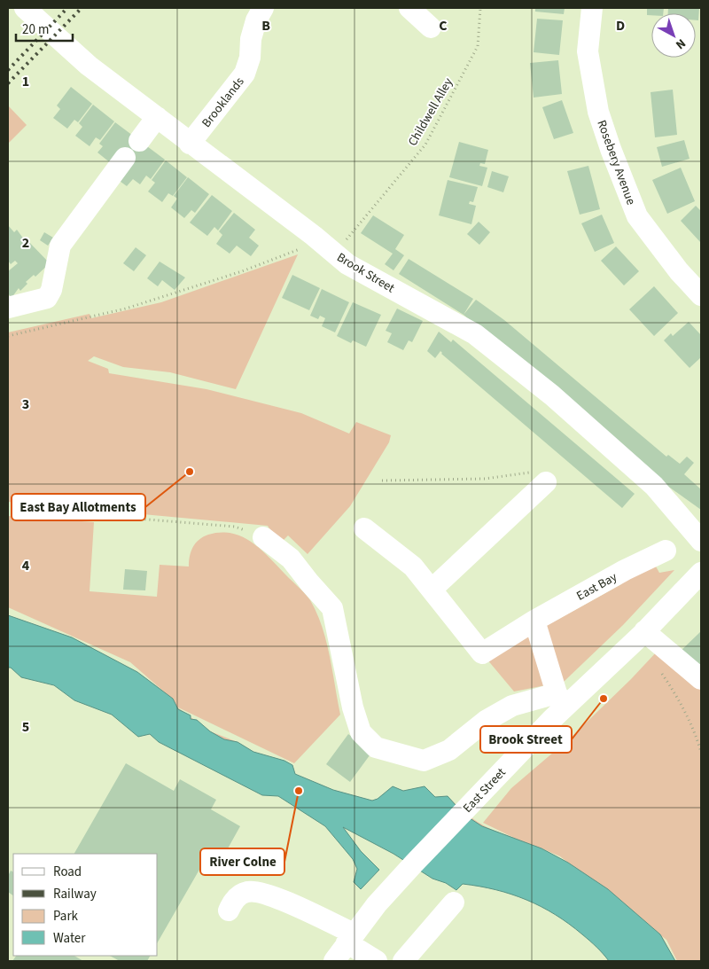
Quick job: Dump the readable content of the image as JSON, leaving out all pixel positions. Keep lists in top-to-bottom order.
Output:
{
  "streets": {
    "street": [
      "Brooklands",
      "Rosebery Avenue",
      "Brook Street",
      "East Bay",
      "East Street"
    ],
    "path": ["Childwell Alley"]
  },
  "crossings": [
    ["Brooklands", "Brook Street"],
    ["Childwell Alley", "Brook Street"]
  ],
  "places": ["East Bay Allotments", "Brook Street", "River Colne"],
  "legend": [
    "Road",
    "Railway",
    "Park",
    "Water"
  ],
  "scale_bar": "20 m",
  "north": "bottom right",
  "grid": {
    "columns": ["B", "C", "D"],
    "rows": [
      "1",
      "2",
      "3",
      "4",
      "5"
    ]
  }
}
